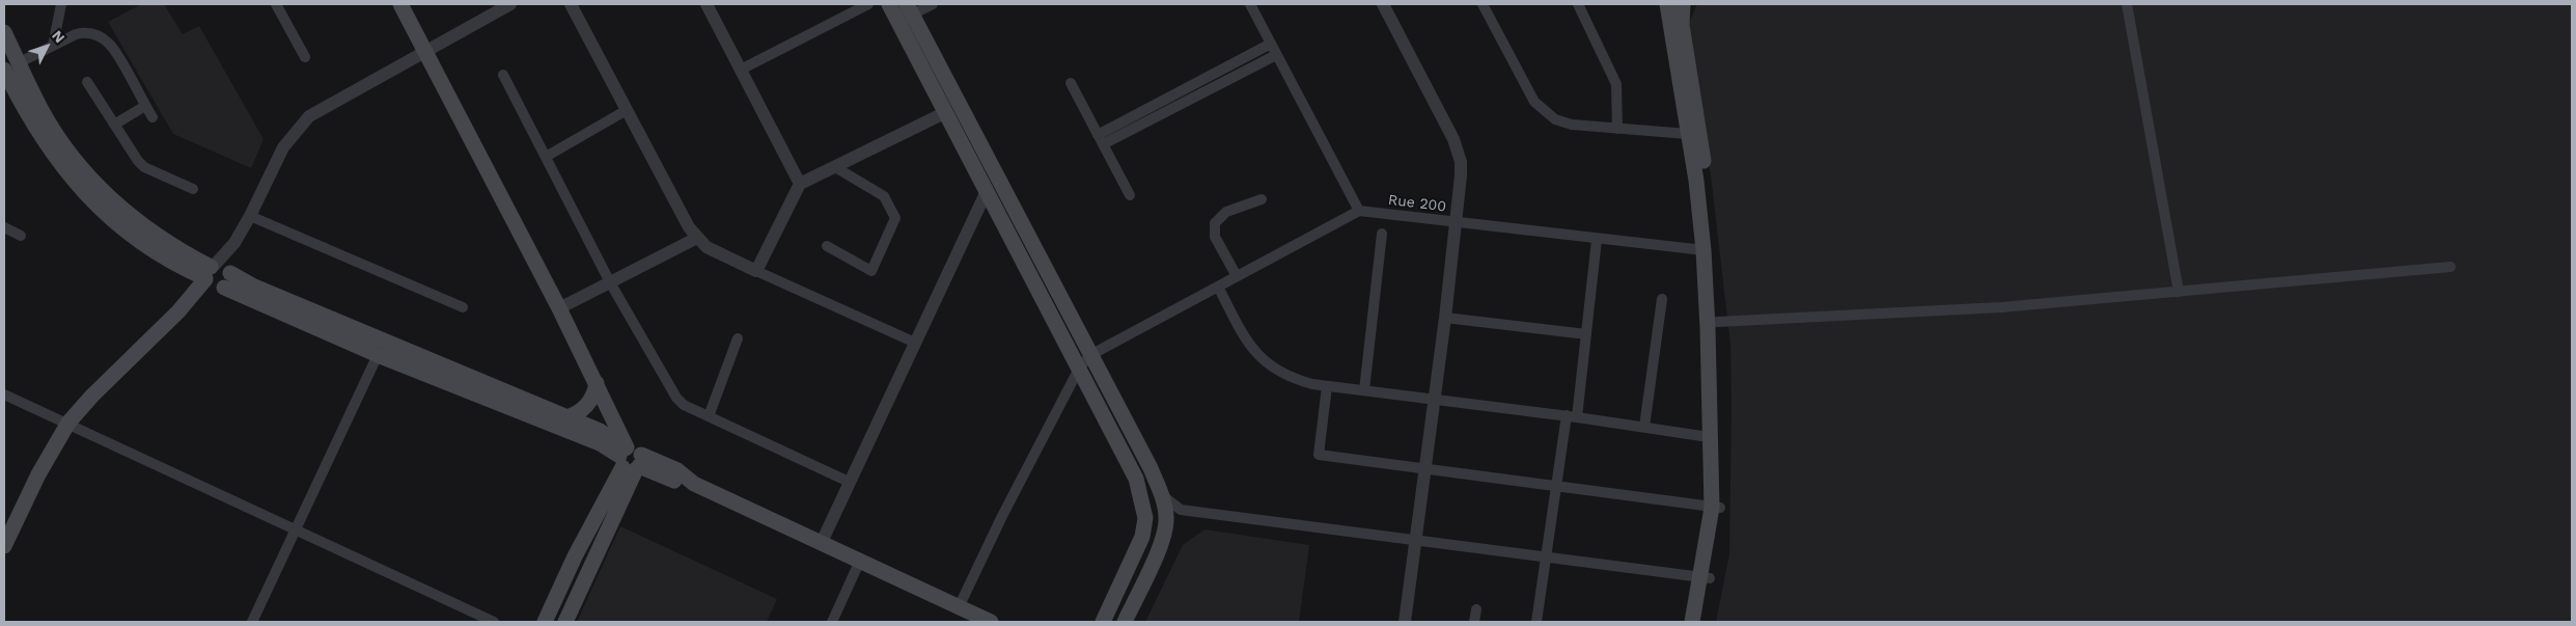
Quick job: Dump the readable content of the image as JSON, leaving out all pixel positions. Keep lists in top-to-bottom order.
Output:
{
  "streets": {
    "street": ["Rue 200"]
  },
  "north": "top right"
}
